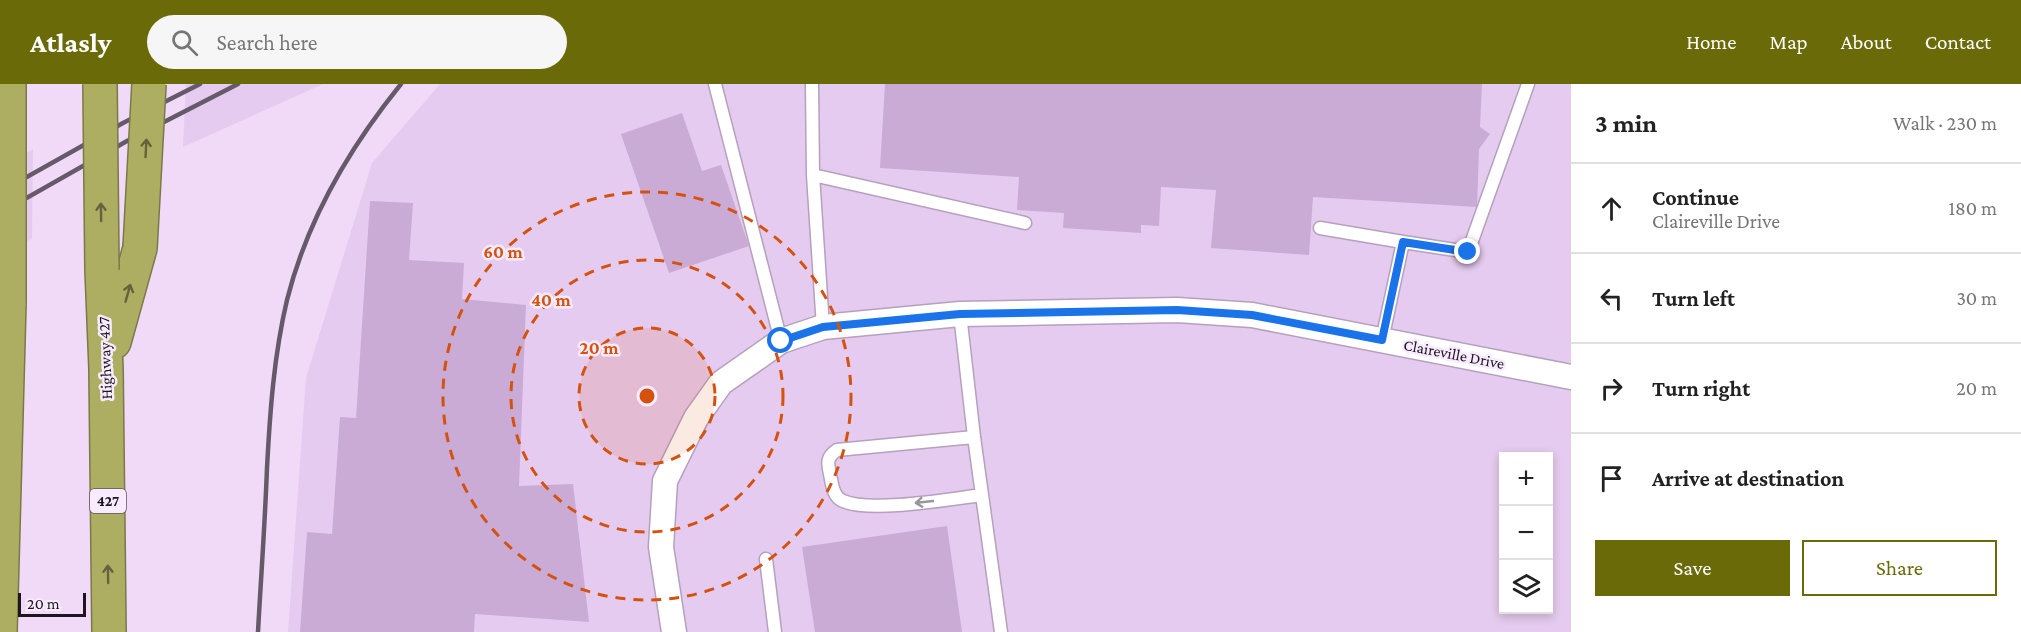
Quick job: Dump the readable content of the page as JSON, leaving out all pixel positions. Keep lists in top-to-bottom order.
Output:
{
  "streets": {
    "highway": ["Highway 427", "427"],
    "street": ["Claireville Drive"]
  },
  "scale_bar": "20 m",
  "page": {
    "header": "Atlasly",
    "search": "Search here",
    "nav": [
      "Home",
      "Map",
      "About",
      "Contact"
    ],
    "heading": ["3 min", "Walk · 230 m"],
    "list": [
      ["Continue", "Claireville Drive", "180 m"],
      ["Turn left", "30 m"],
      ["Turn right", "20 m"],
      "Arrive at destination"
    ],
    "map_buttons": ["+", "−"],
    "buttons": ["Save", "Share"],
    "scale": "20 m"
  },
  "rings": ["60 m", "40 m", "20 m"]
}
